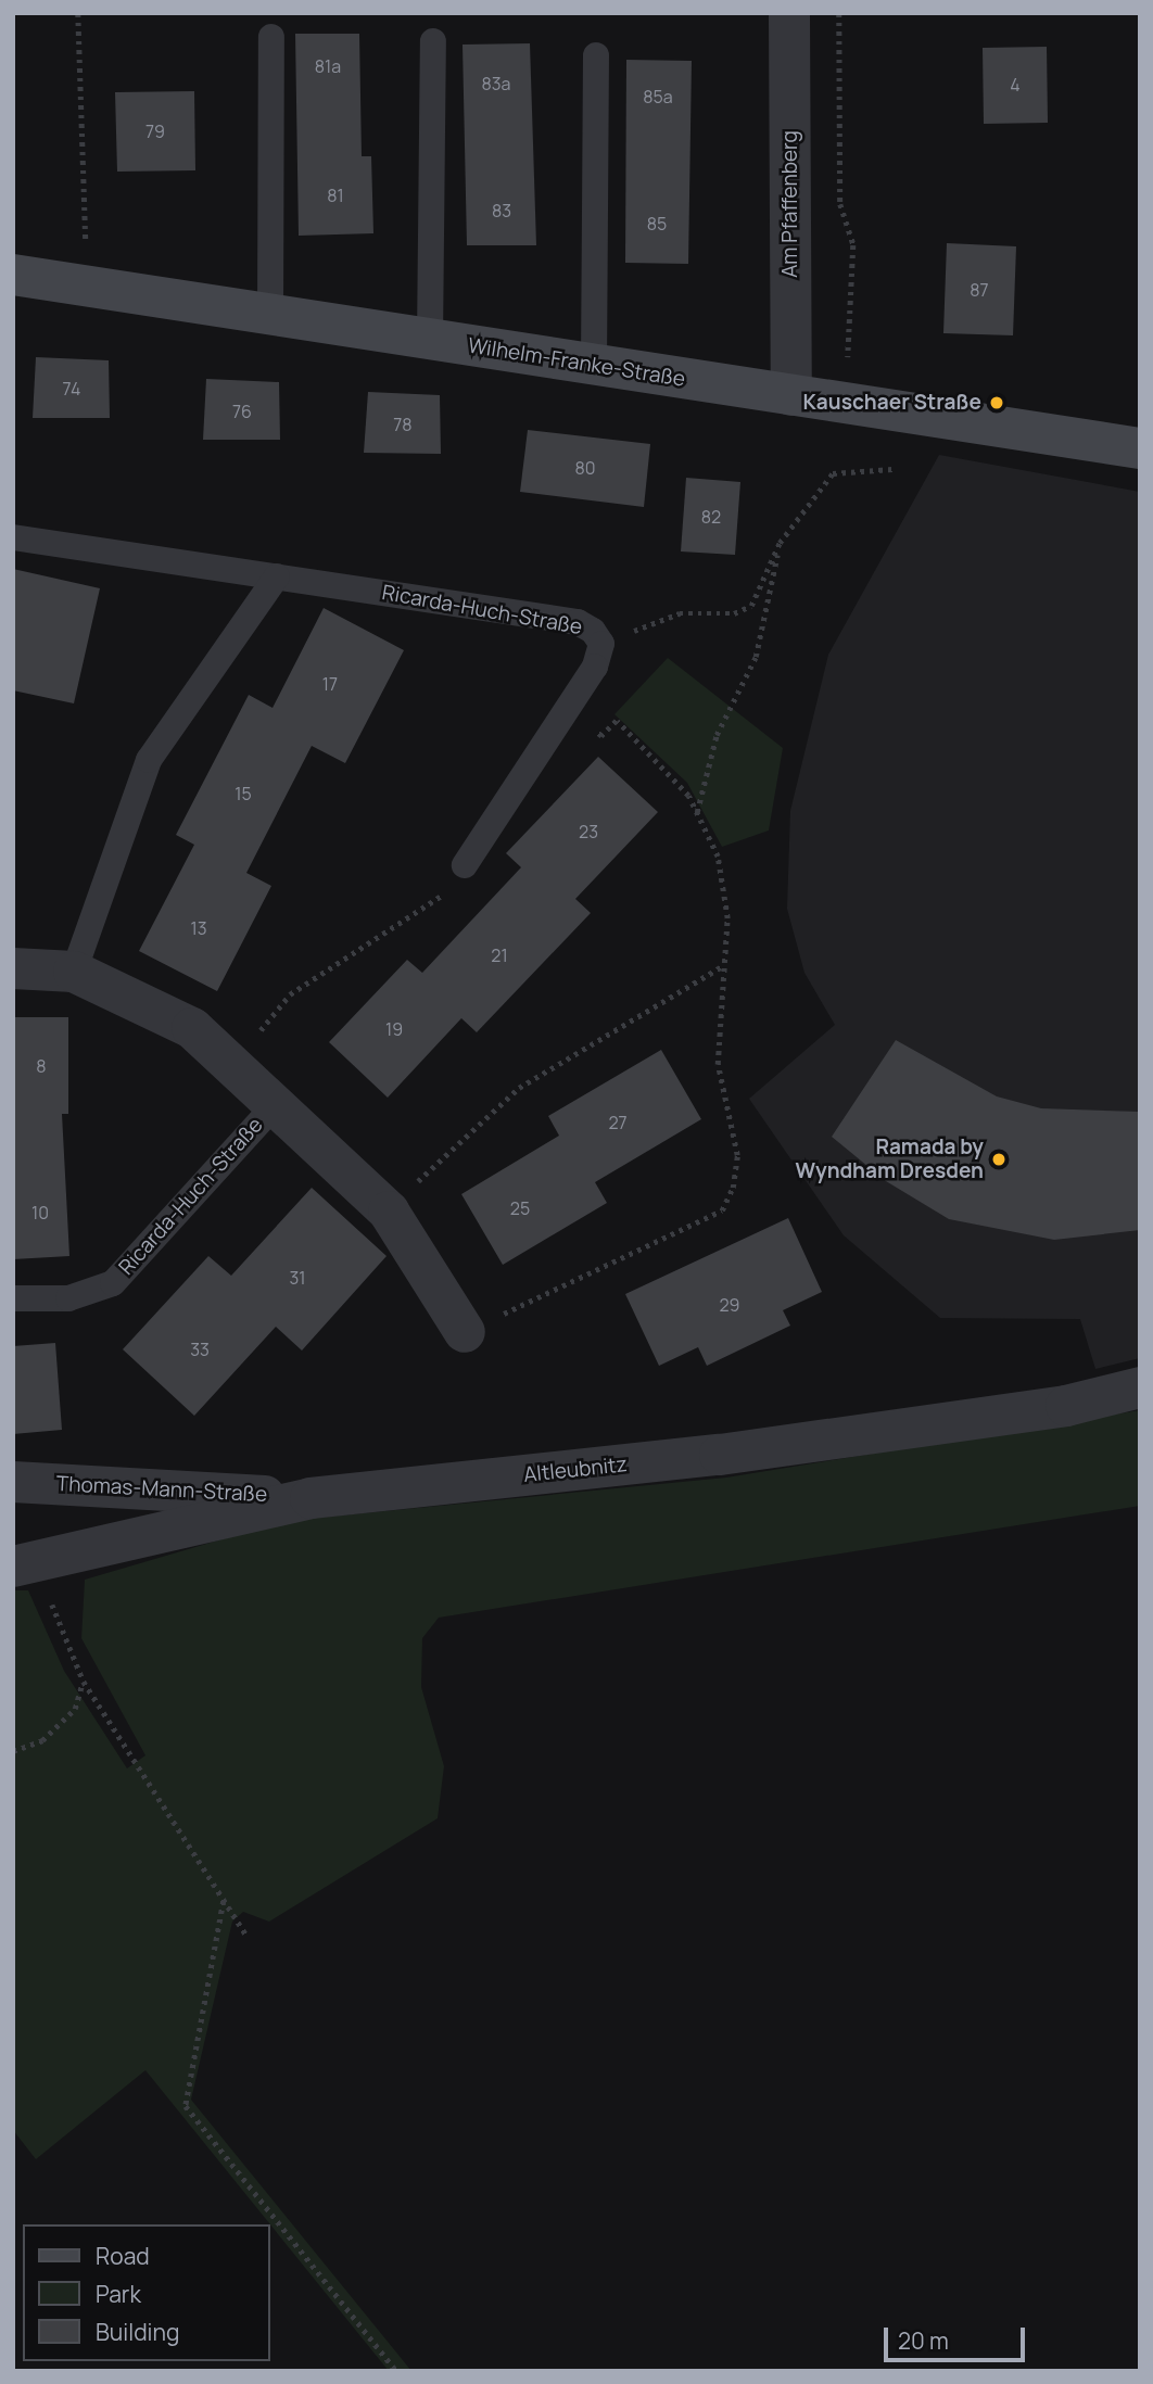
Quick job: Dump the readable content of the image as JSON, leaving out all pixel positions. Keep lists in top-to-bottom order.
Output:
{
  "streets": {
    "street": [
      "Am Pfaffenberg",
      "Wilhelm-Franke-Straße",
      "Ricarda-Huch-Straße",
      "Altleubnitz",
      "Thomas-Mann-Straße"
    ]
  },
  "crossings": [
    ["Am Pfaffenberg", "Wilhelm-Franke-Straße"],
    ["Altleubnitz", "Thomas-Mann-Straße"]
  ],
  "places": ["Kauschaer Straße", "Ramada by Wyndham Dresden"],
  "house_numbers": [
    "81a",
    "83a",
    "4",
    "85a",
    "79",
    "81",
    "83",
    "85",
    "87",
    "74",
    "76",
    "78",
    "80",
    "82",
    "17",
    "15",
    "23",
    "13",
    "21",
    "19",
    "8",
    "27",
    "25",
    "10",
    "31",
    "29",
    "33"
  ],
  "legend": ["Road", "Park", "Building"],
  "scale_bar": "20 m"
}
